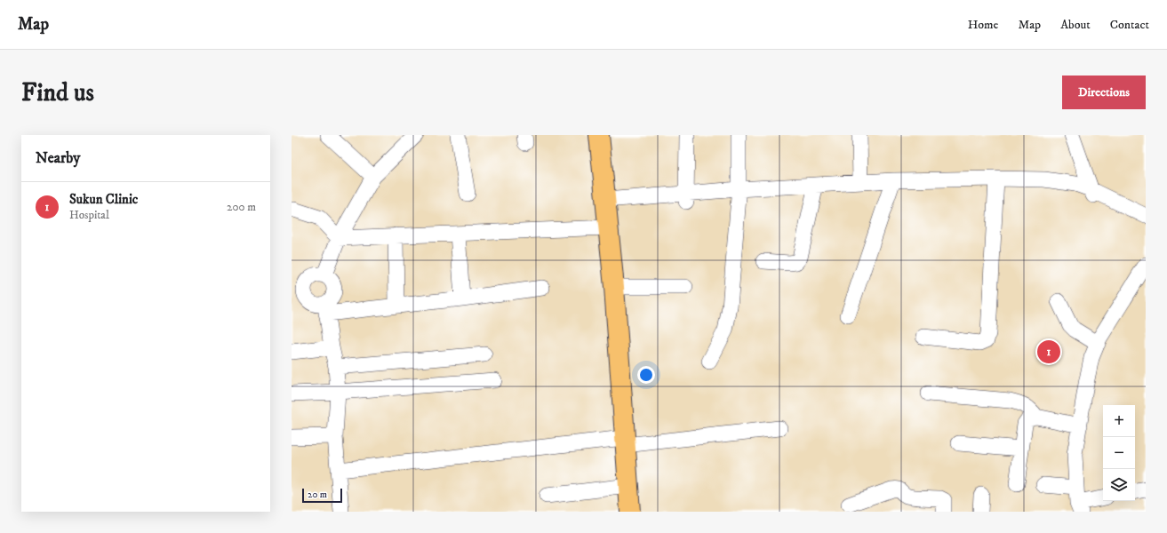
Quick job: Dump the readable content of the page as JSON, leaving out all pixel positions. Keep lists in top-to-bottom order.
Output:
{
  "scale_bar": "20 m",
  "page": {
    "header": "Map",
    "nav": [
      "Home",
      "Map",
      "About",
      "Contact"
    ],
    "buttons": "Directions",
    "title": "Find us",
    "heading": "Nearby",
    "list": [
      {
        "mark": "1",
        "name": "Sukun Clinic",
        "note": "Hospital",
        "value": "200 m"
      }
    ],
    "pins": "1",
    "map_buttons": ["+", "−"],
    "scale": "20 m"
  }
}
